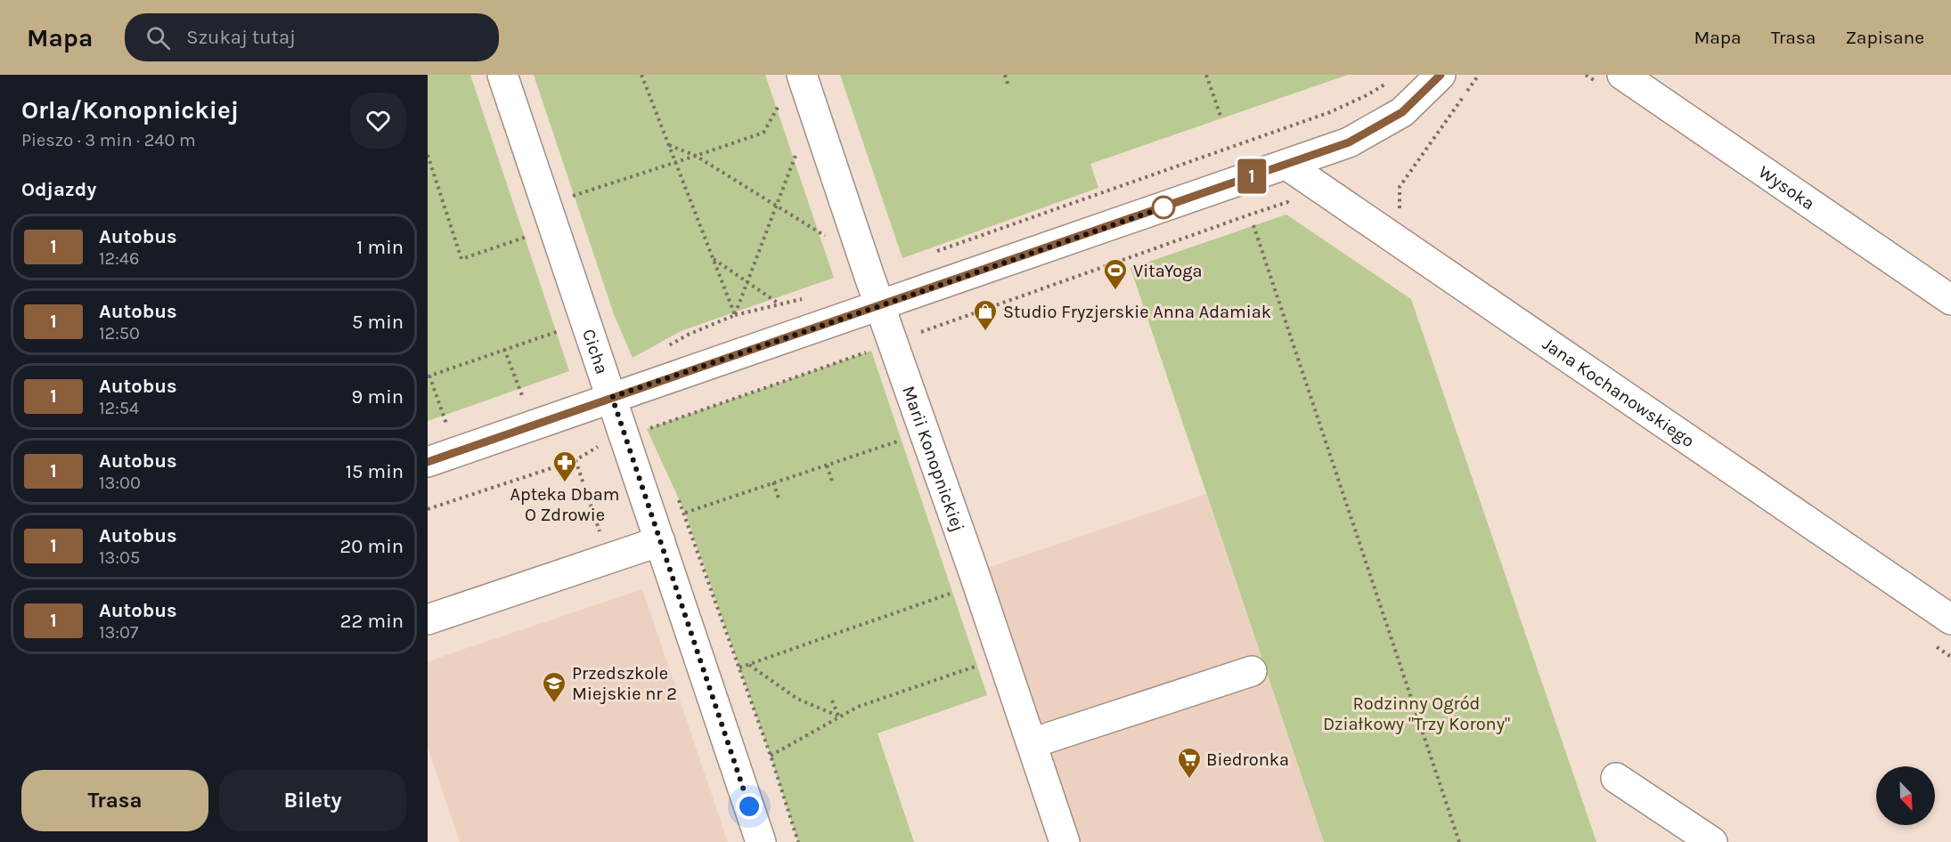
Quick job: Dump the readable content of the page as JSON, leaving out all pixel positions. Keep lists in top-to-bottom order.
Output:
{
  "streets": {
    "street": [
      "Wysoka",
      "Cicha",
      "Jana Kochanowskiego",
      "Marii Konopnickiej"
    ]
  },
  "parks": ["Rodzinny Ogród Działkowy \"Trzy Korony\""],
  "places": {
    "sports": ["VitaYoga"],
    "shop": ["Studio Fryzjerskie Anna Adamiak"],
    "pharmacy": ["Apteka Dbam O Zdrowie"],
    "school or university": ["Przedszkole Miejskie nr 2"],
    "supermarket": ["Biedronka"]
  },
  "lines": ["bus line 1"],
  "north": "bottom right",
  "page": {
    "header": "Mapa",
    "search": "Szukaj tutaj",
    "nav": ["Mapa", "Trasa", "Zapisane"],
    "heading": [
      ["Orla/Konopnickiej", "Pieszo · 3 min · 240 m"],
      "Odjazdy"
    ],
    "on_map": "1",
    "list": [
      {
        "mark": "1",
        "name": "Autobus",
        "note": "12:46",
        "value": "1 min"
      },
      {
        "mark": "1",
        "name": "Autobus",
        "note": "12:50",
        "value": "5 min"
      },
      {
        "mark": "1",
        "name": "Autobus",
        "note": "12:54",
        "value": "9 min"
      },
      {
        "mark": "1",
        "name": "Autobus",
        "note": "13:00",
        "value": "15 min"
      },
      {
        "mark": "1",
        "name": "Autobus",
        "note": "13:05",
        "value": "20 min"
      },
      {
        "mark": "1",
        "name": "Autobus",
        "note": "13:07",
        "value": "22 min"
      }
    ],
    "buttons": ["Trasa", "Bilety"]
  }
}
